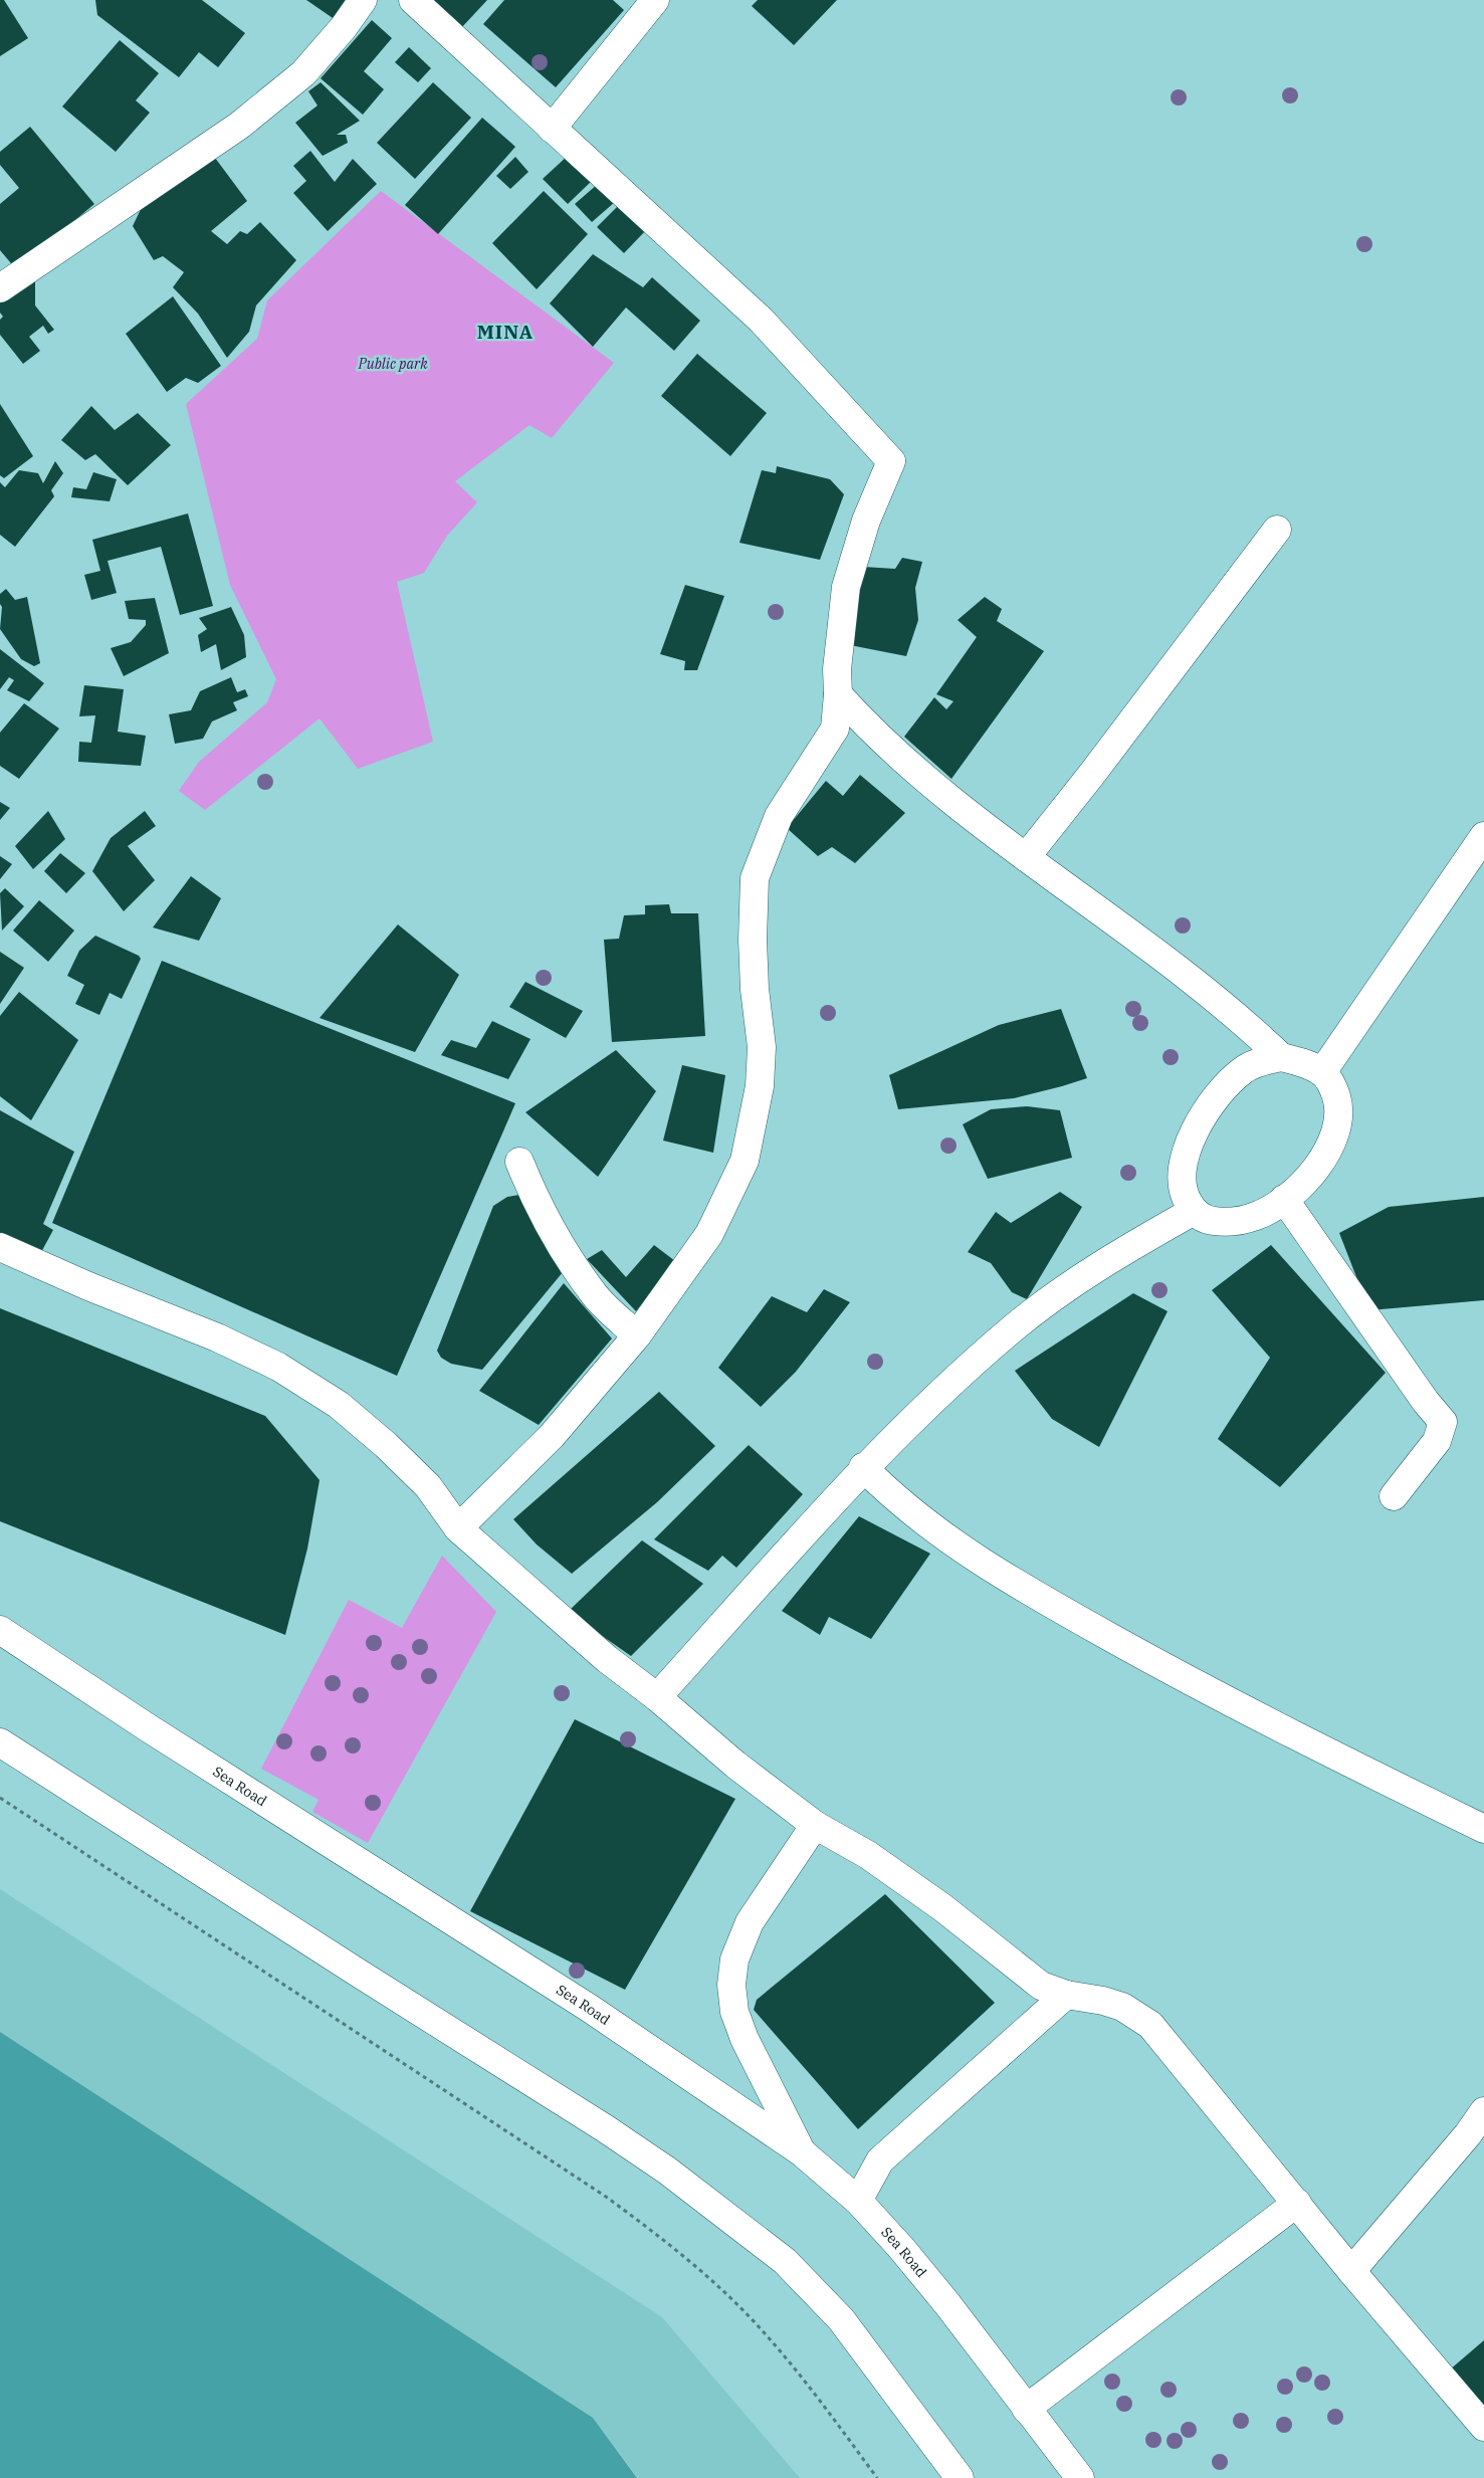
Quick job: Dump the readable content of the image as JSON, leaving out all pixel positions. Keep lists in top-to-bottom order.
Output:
{
  "streets": {
    "main road": ["Sea Road"]
  },
  "districts": ["MINA"],
  "parks": ["Public park"]
}
